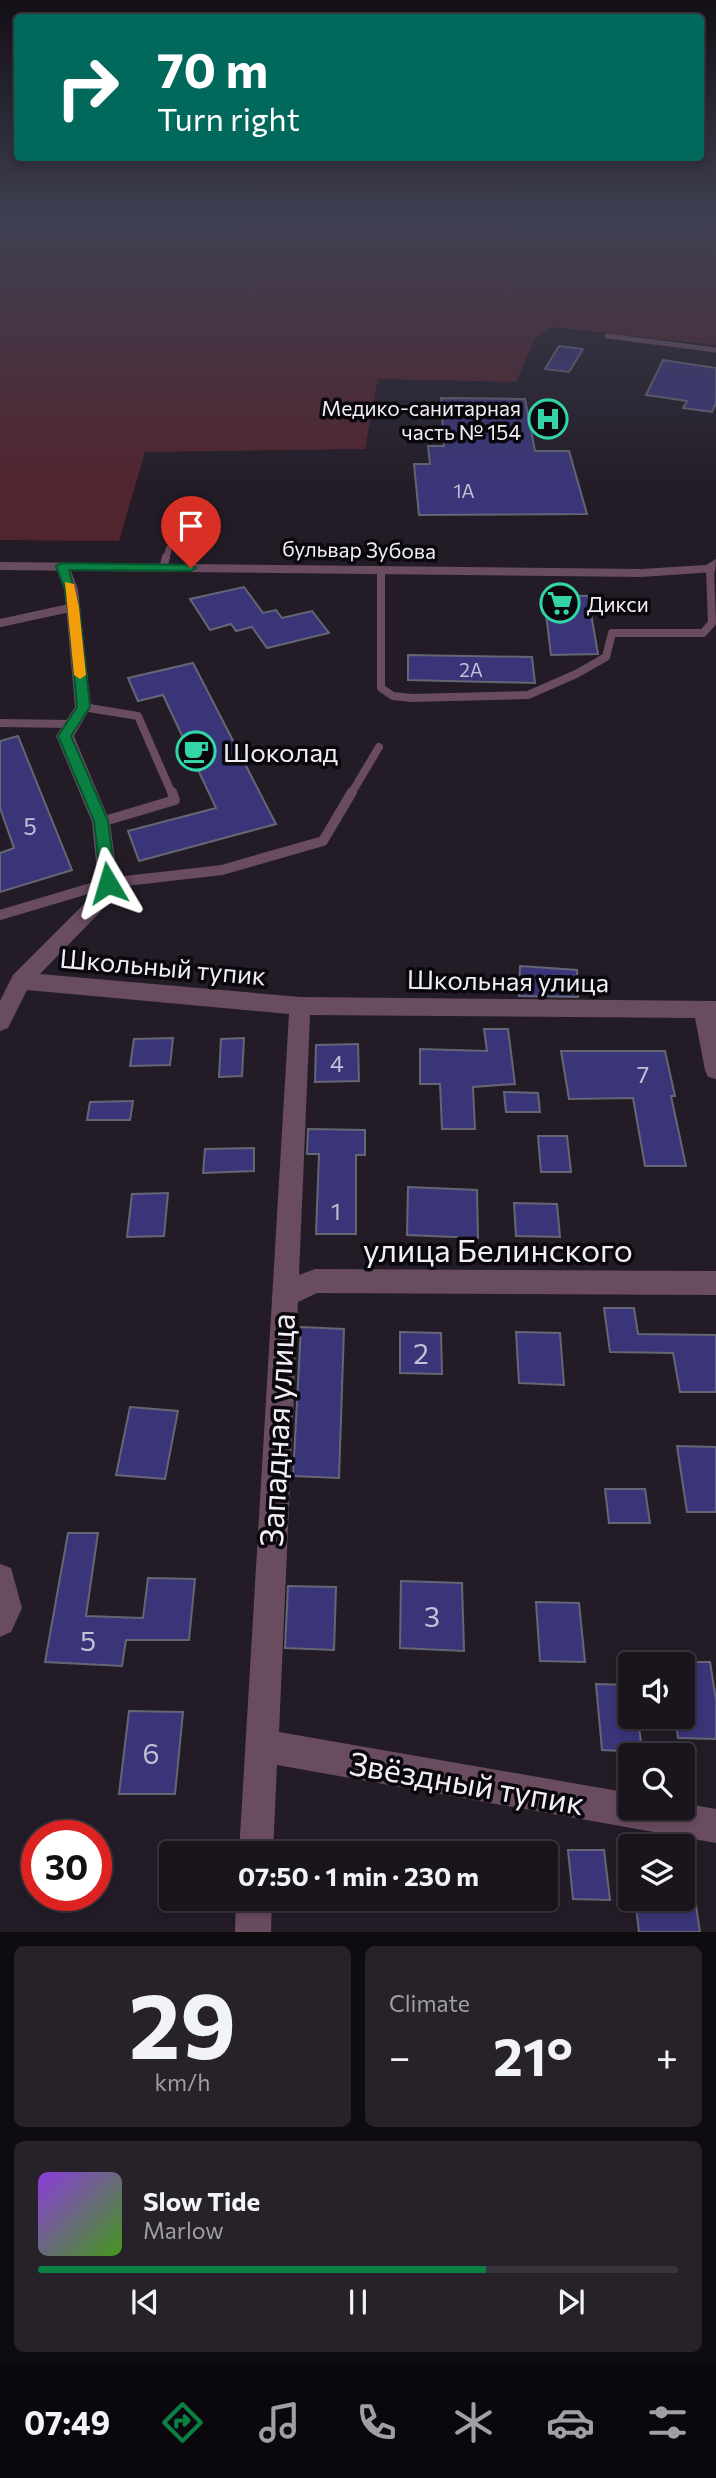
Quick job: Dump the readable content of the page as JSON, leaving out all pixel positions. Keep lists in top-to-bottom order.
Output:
{
  "streets": {
    "street": [
      "бульвар Зубова",
      "Школьный тупик",
      "Школьная улица",
      "улица Белинского",
      "Западная улица",
      "Звёздный тупик"
    ]
  },
  "crossings": [
    ["Школьный тупик", "Школьная улица"],
    ["Школьный тупик", "Западная улица"],
    ["Школьная улица", "Западная улица"],
    ["улица Белинского", "Западная улица"],
    ["Западная улица", "Звёздный тупик"]
  ],
  "places": {
    "hospital": ["Медико-санитарная часть № 154"],
    "supermarket": ["Дикси"],
    "cafe": ["Шоколад"]
  },
  "house_numbers": [
    "1А",
    "2А",
    "5",
    "4",
    "7",
    "1",
    "2",
    "3",
    "5",
    "6"
  ],
  "page": {
    "turn": ["70 m", "Turn right"],
    "limit": "30",
    "trip": "07:50 · 1 min · 230 m",
    "tile": [
      ["29", "km/h"],
      "Climate"
    ],
    "heat": ["−", "21°", "+"],
    "song": ["Slow Tide", "Marlow"],
    "tabs": "07:49"
  }
}
